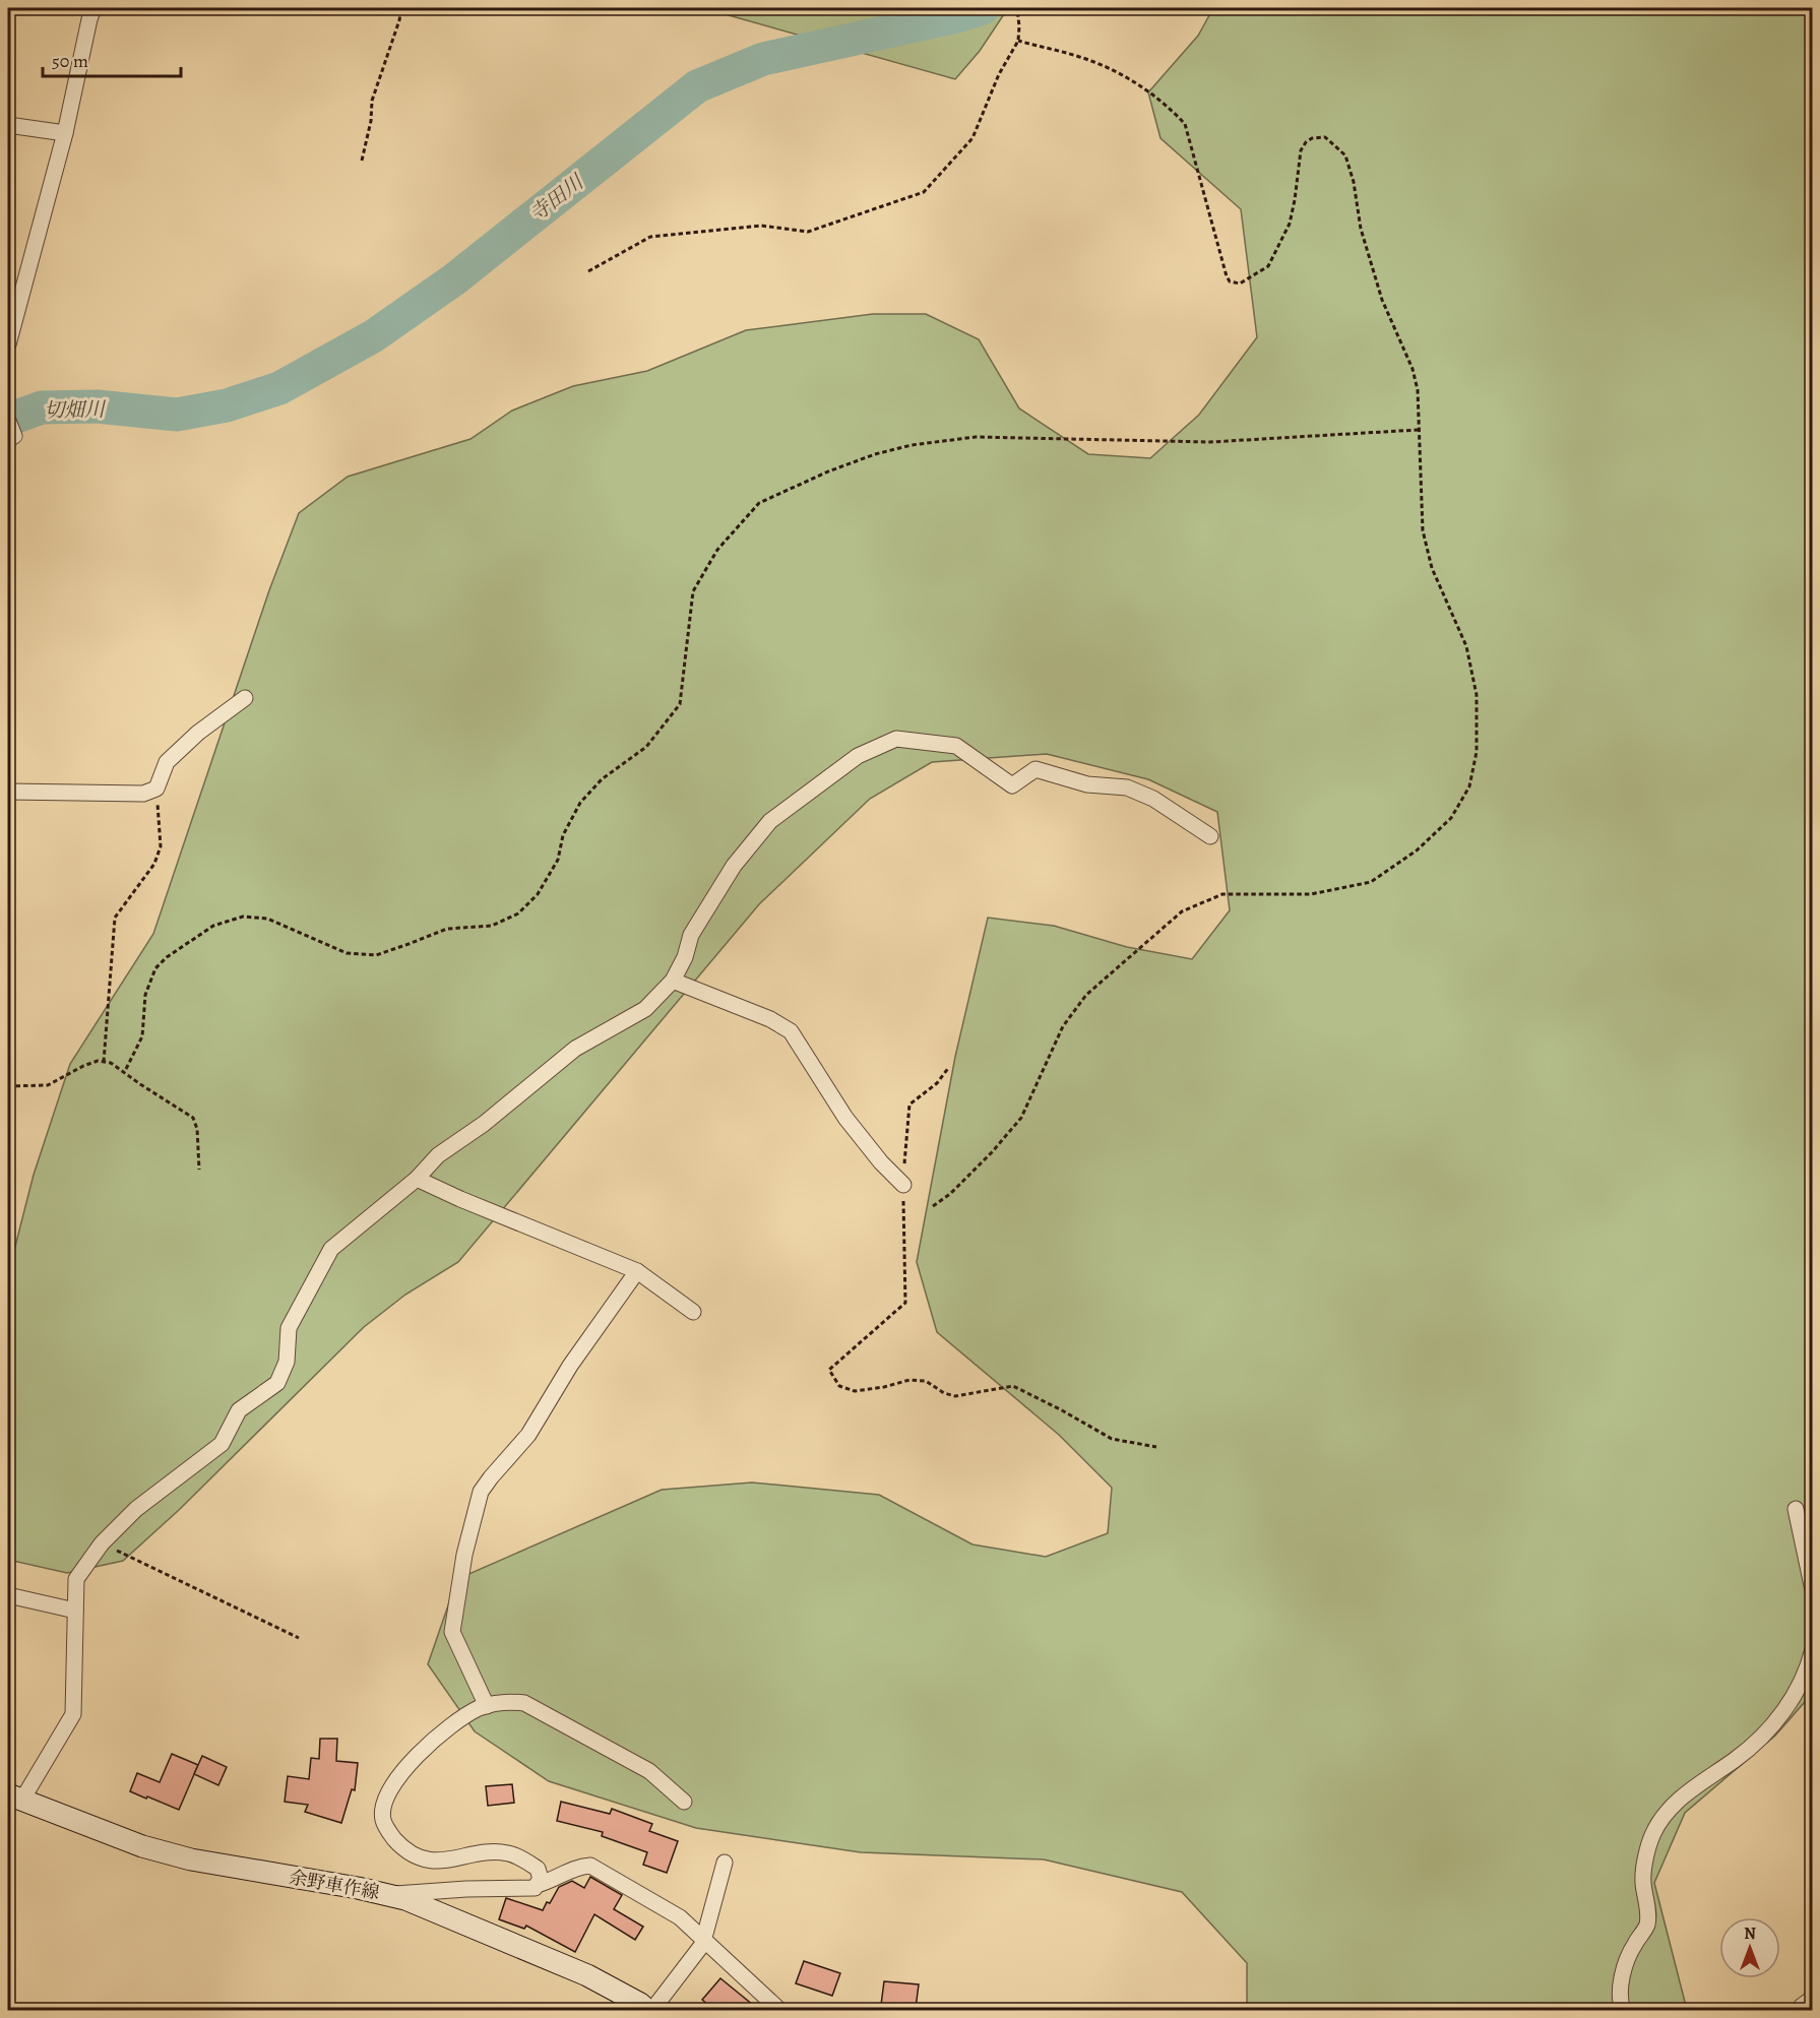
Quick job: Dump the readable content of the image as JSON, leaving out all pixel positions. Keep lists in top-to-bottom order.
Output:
{
  "streets": {
    "main road": ["余野車作線"]
  },
  "water": ["寺田川", "切畑川"],
  "scale_bar": "50 m",
  "north": "top"
}
